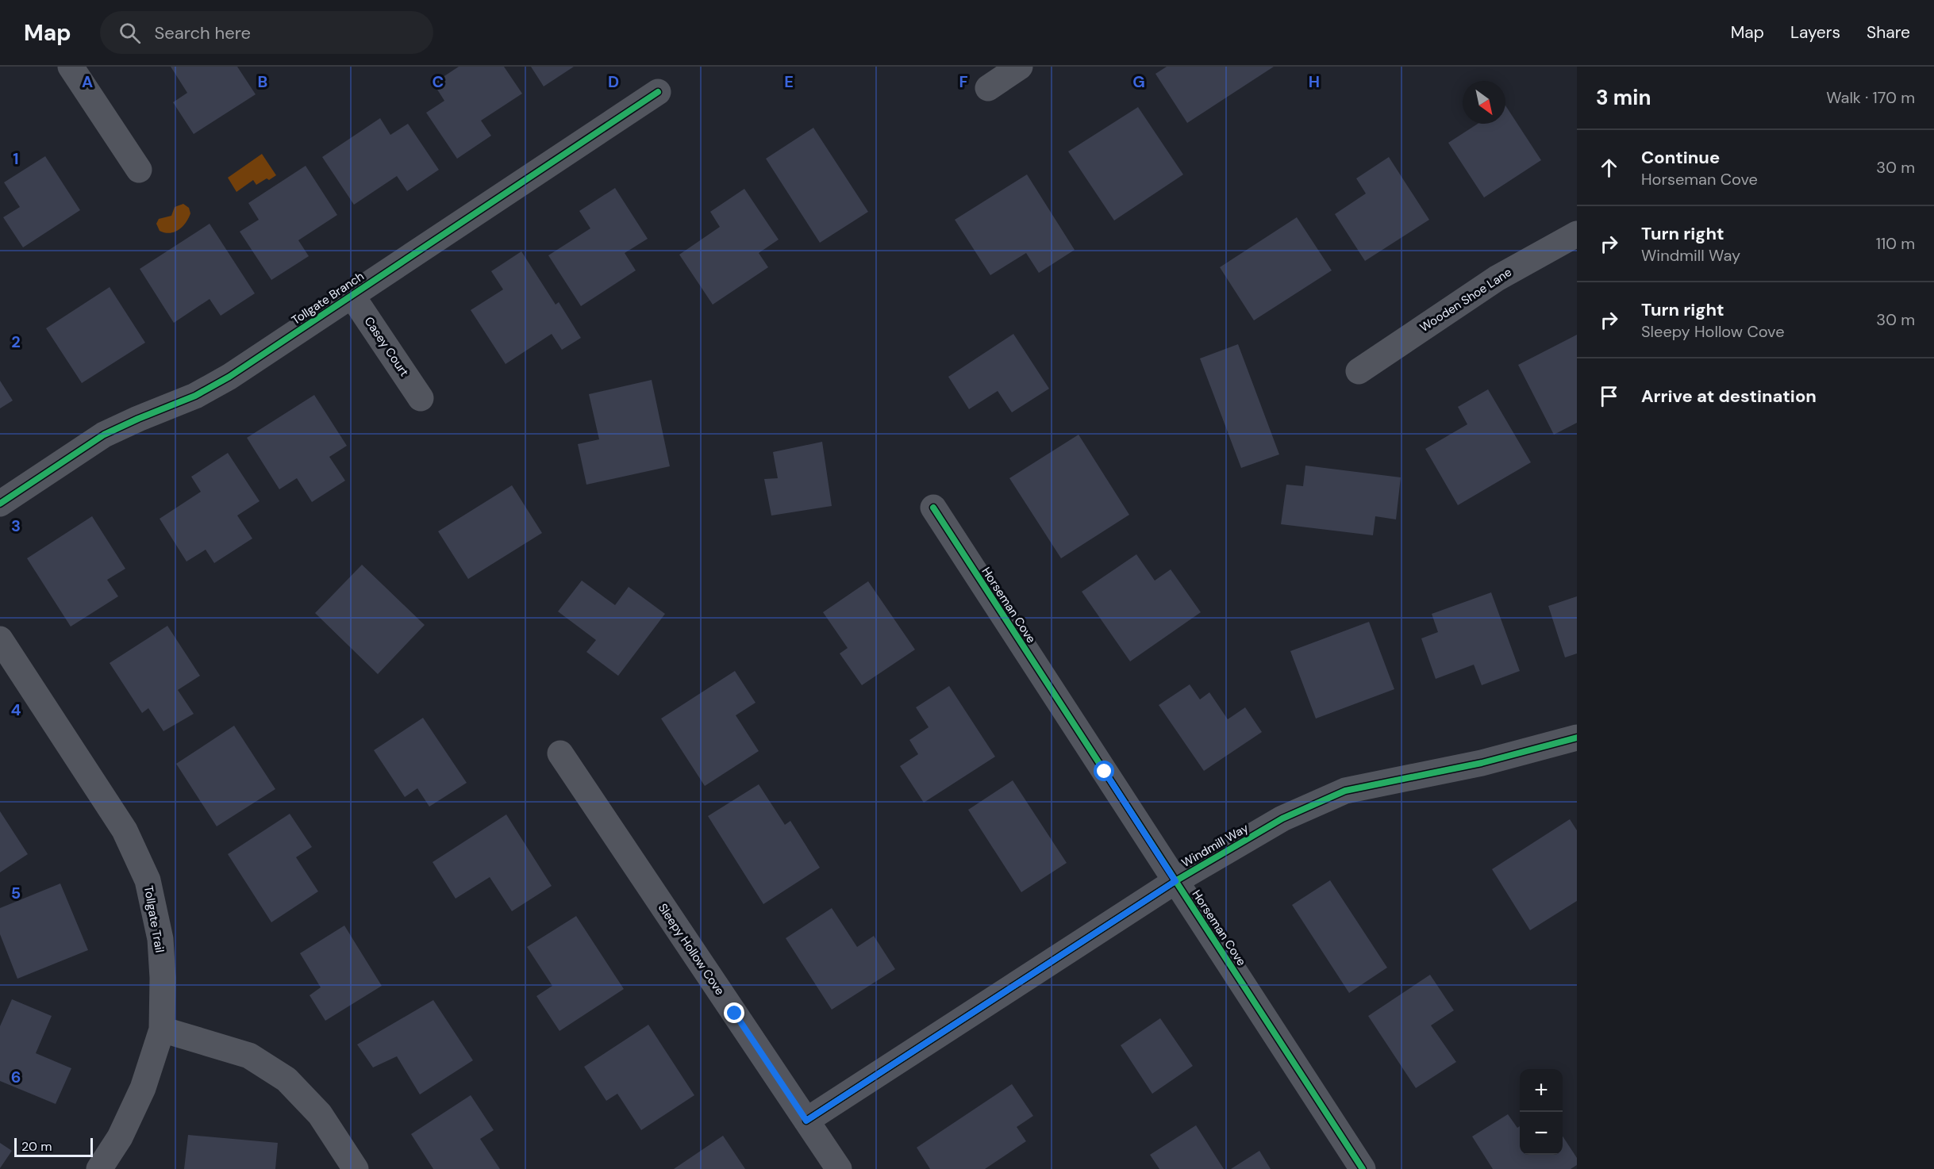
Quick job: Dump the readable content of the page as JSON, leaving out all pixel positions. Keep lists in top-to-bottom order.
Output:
{
  "streets": {
    "street": [
      "Tollgate Branch",
      "Wooden Shoe Lane",
      "Casey Court",
      "Horseman Cove",
      "Windmill Way",
      "Tollgate Trail",
      "Sleepy Hollow Cove"
    ]
  },
  "crossings": [
    ["Tollgate Branch", "Casey Court"],
    ["Horseman Cove", "Windmill Way"],
    ["Windmill Way", "Sleepy Hollow Cove"]
  ],
  "scale_bar": "20 m",
  "north": "bottom right",
  "page": {
    "header": "Map",
    "search": "Search here",
    "nav": ["Map", "Layers", "Share"],
    "heading": ["3 min", "Walk · 170 m"],
    "list": [
      ["Continue", "Horseman Cove", "30 m"],
      ["Turn right", "Windmill Way", "110 m"],
      ["Turn right", "Sleepy Hollow Cove", "30 m"],
      "Arrive at destination"
    ],
    "map_buttons": ["+", "−"],
    "scale": "20 m"
  },
  "grid": {
    "columns": [
      "A",
      "B",
      "C",
      "D",
      "E",
      "F",
      "G",
      "H"
    ],
    "rows": [
      "1",
      "2",
      "3",
      "4",
      "5",
      "6"
    ]
  }
}
